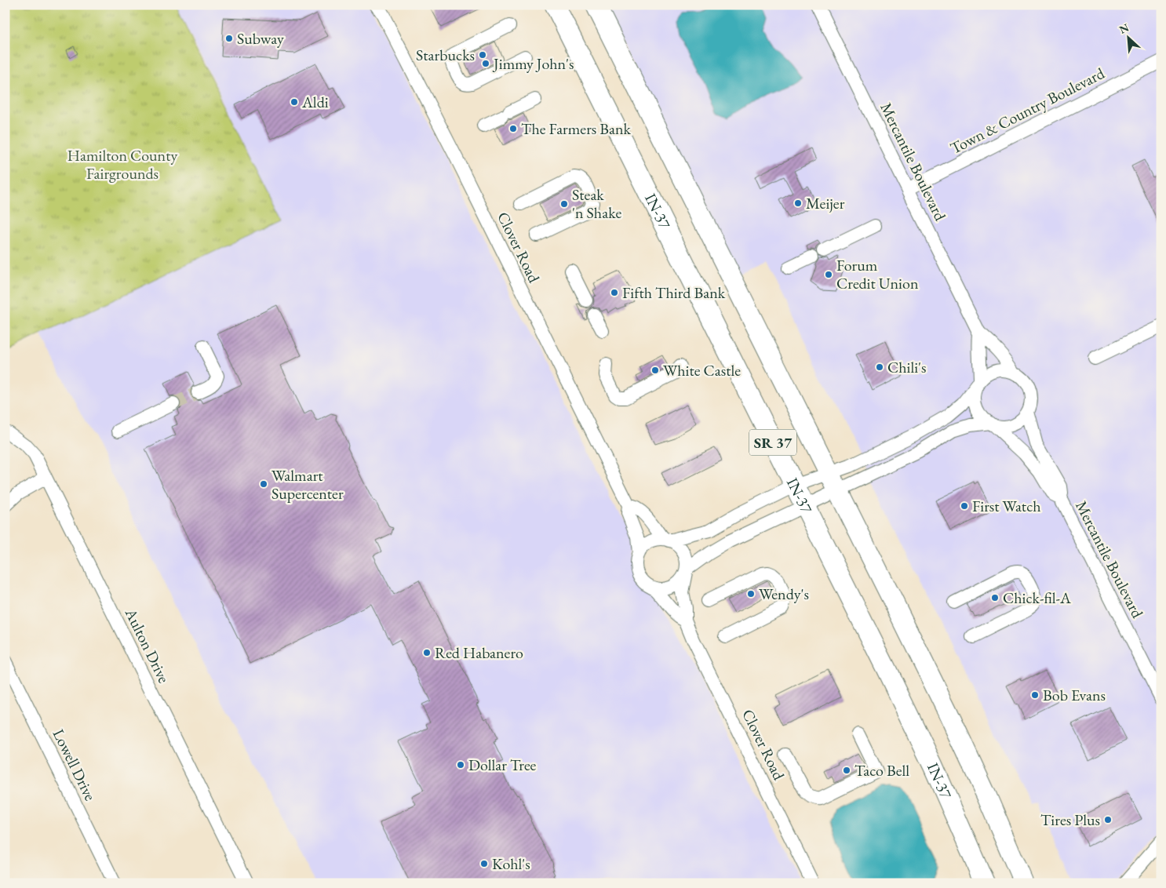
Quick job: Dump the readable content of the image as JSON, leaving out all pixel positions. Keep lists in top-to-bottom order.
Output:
{
  "streets": {
    "highway": ["IN-37", "SR 37"],
    "street": [
      "Town & Country Boulevard",
      "Mercantile Boulevard",
      "Clover Road",
      "Aulton Drive",
      "Lowell Drive"
    ]
  },
  "crossings": [
    ["Town & Country Boulevard", "Mercantile Boulevard"]
  ],
  "parks": ["Hamilton County Fairgrounds"],
  "places": [
    "Subway",
    "Starbucks",
    "Jimmy John's",
    "Aldi",
    "The Farmers Bank",
    "Meijer",
    "Steak 'n Shake",
    "Forum Credit Union",
    "Fifth Third Bank",
    "Chili's",
    "White Castle",
    "Walmart Supercenter",
    "First Watch",
    "Wendy's",
    "Chick-fil-A",
    "Red Habanero",
    "Bob Evans",
    "Dollar Tree",
    "Taco Bell",
    "Tires Plus",
    "Kohl's"
  ],
  "north": "top left"
}
